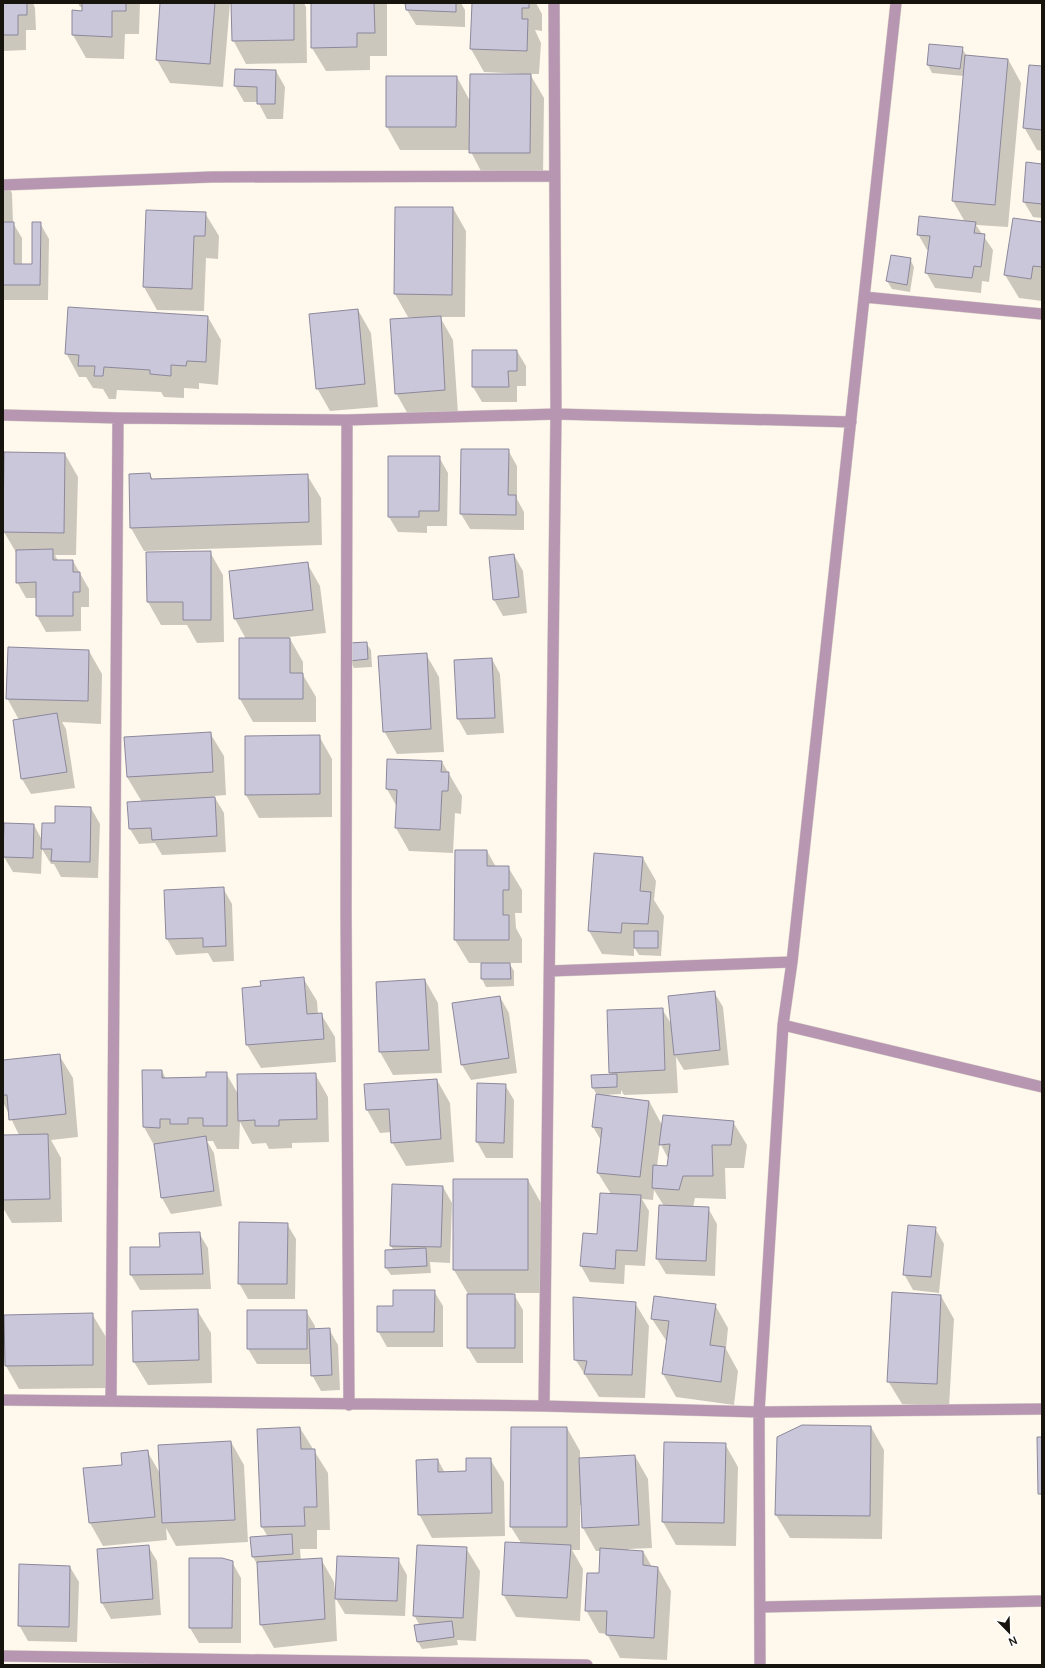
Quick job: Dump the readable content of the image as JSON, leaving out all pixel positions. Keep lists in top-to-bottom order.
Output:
{
  "north": "bottom right"
}
